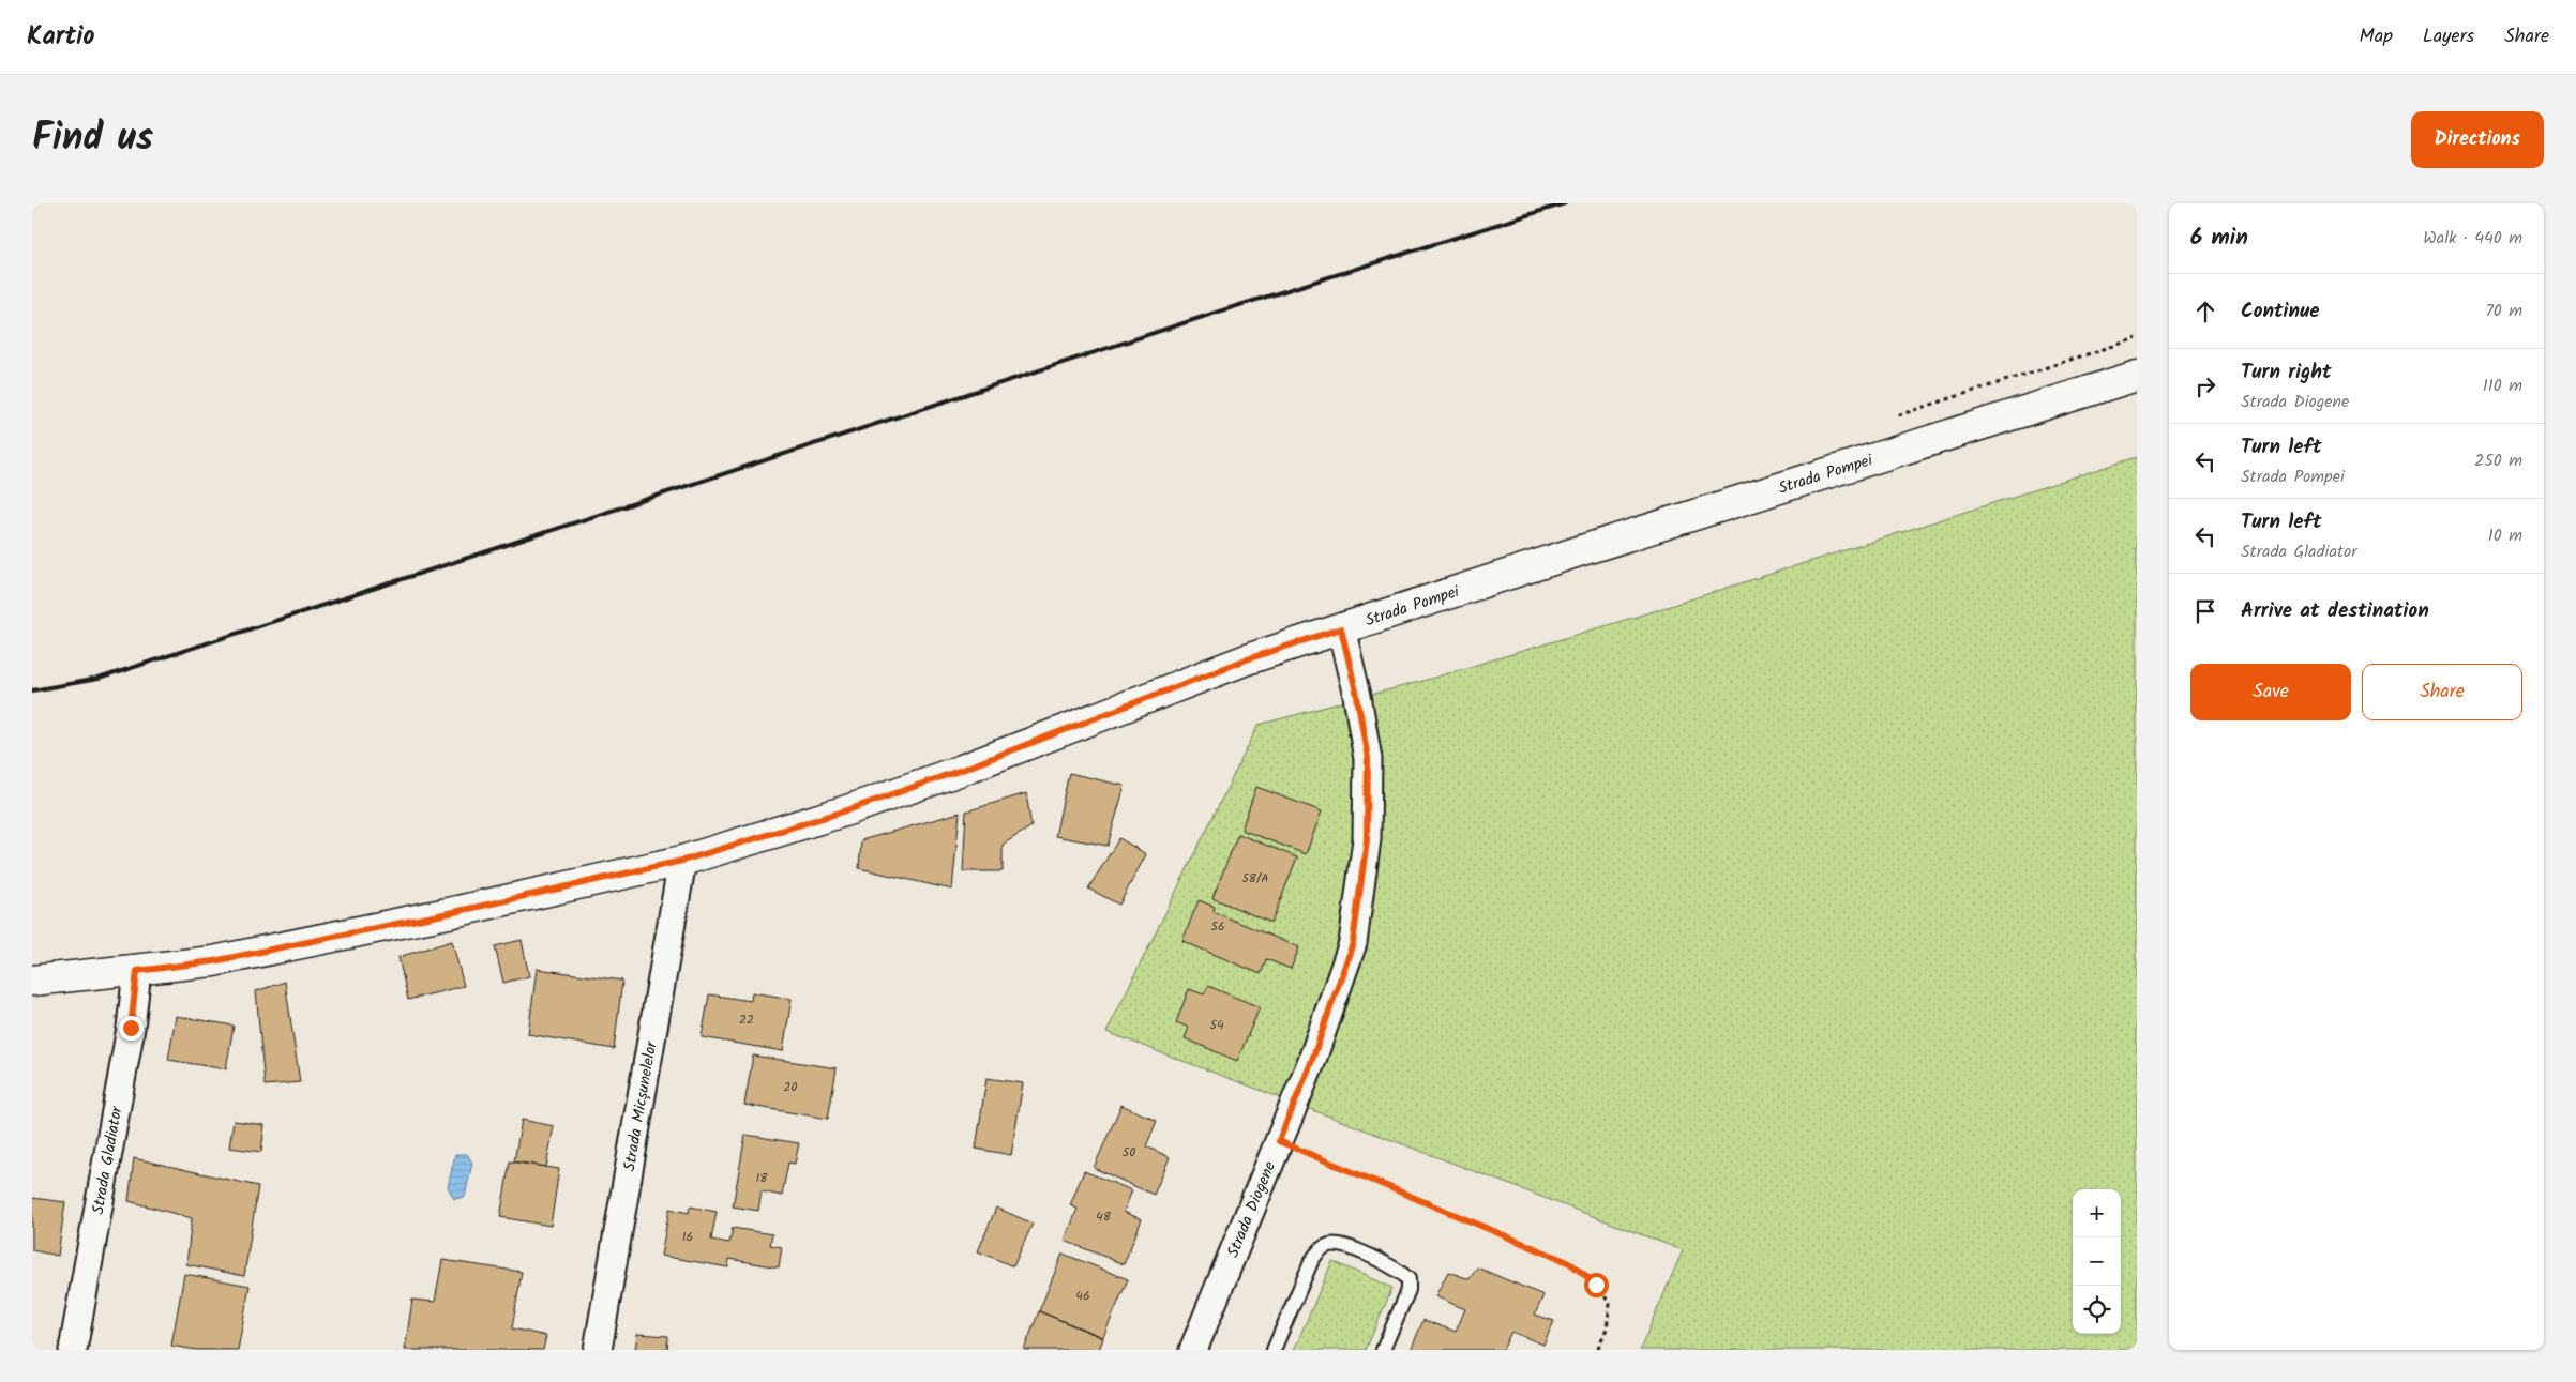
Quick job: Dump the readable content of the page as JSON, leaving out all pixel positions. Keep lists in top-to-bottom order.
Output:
{
  "streets": {
    "main road": ["Strada Pompei"],
    "street": ["Strada Micșunelelor", "Strada Gladiator", "Strada Diogene"]
  },
  "crossings": [
    ["Strada Pompei", "Strada Micșunelelor"],
    ["Strada Pompei", "Strada Gladiator"],
    ["Strada Pompei", "Strada Diogene"]
  ],
  "house_numbers": [
    "58/A",
    "56",
    "22",
    "54",
    "20",
    "50",
    "18",
    "48",
    "16",
    "46"
  ],
  "page": {
    "header": "Kartio",
    "nav": ["Map", "Layers", "Share"],
    "title": "Find us",
    "buttons": [
      "Directions",
      ["Save", "Share"]
    ],
    "heading": ["6 min", "Walk · 440 m"],
    "list": [
      ["Continue", "70 m"],
      ["Turn right", "Strada Diogene", "110 m"],
      ["Turn left", "Strada Pompei", "250 m"],
      ["Turn left", "Strada Gladiator", "10 m"],
      "Arrive at destination"
    ],
    "map_buttons": ["+", "−"]
  }
}
